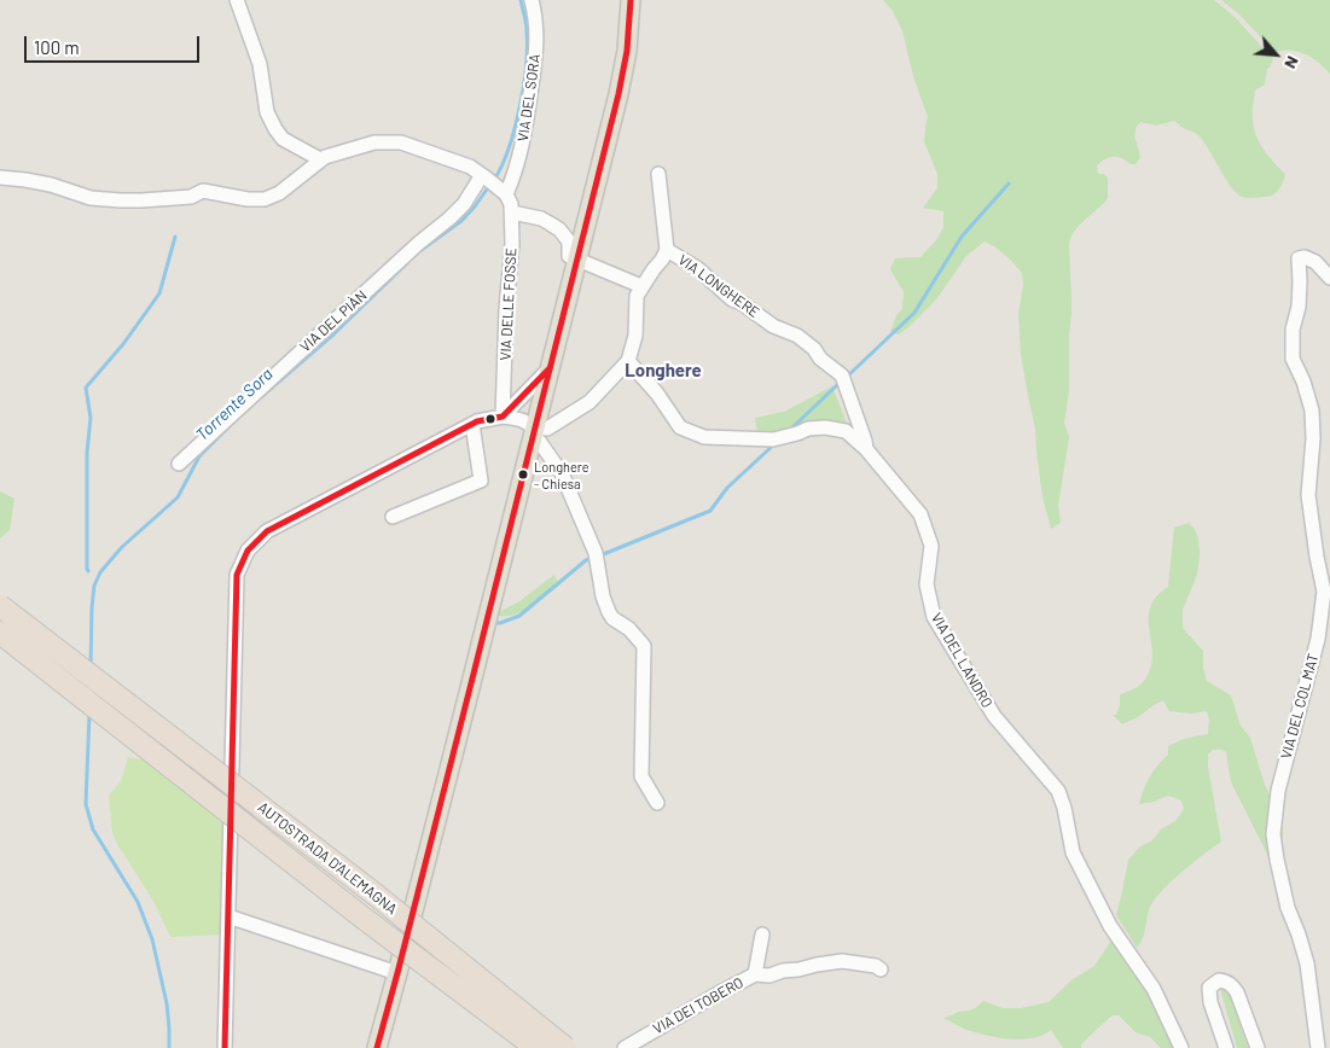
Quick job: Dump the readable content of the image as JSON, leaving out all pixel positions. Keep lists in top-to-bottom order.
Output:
{
  "streets": {
    "highway": ["AUTOSTRADA D'ALEMAGNA"],
    "street": [
      "VIA DEL SORA",
      "VIA LONGHERE",
      "VIA DELLE FOSSE",
      "VIA DEL PIÀN",
      "VIA DEL LANDRO",
      "VIA DEL COL MAT",
      "VIA DEI TOBERO"
    ]
  },
  "crossings": [
    ["VIA DEL SORA", "VIA DELLE FOSSE"],
    ["VIA LONGHERE", "VIA DEL LANDRO"]
  ],
  "districts": ["Longhere"],
  "water": ["Torrente Sora"],
  "places": ["Longhere - Chiesa"],
  "scale_bar": "100 m",
  "north": "bottom right"
}
